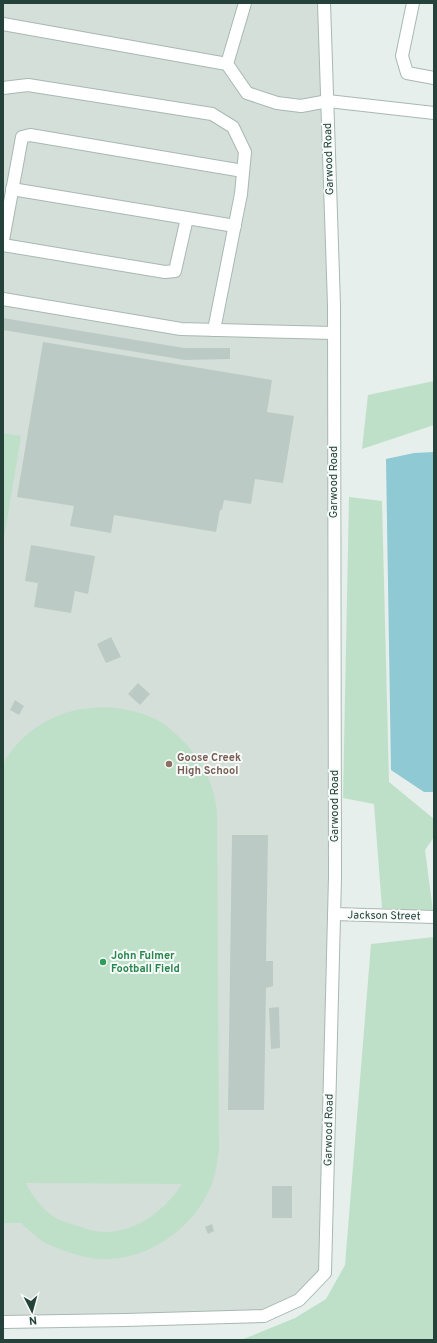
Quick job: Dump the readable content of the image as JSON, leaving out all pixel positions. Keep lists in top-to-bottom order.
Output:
{
  "streets": {
    "street": ["Garwood Road", "Jackson Street"]
  },
  "crossings": [
    ["Garwood Road", "Jackson Street"]
  ],
  "places": ["Goose Creek High School", "John Fulmer Football Field"],
  "north": "bottom"
}
